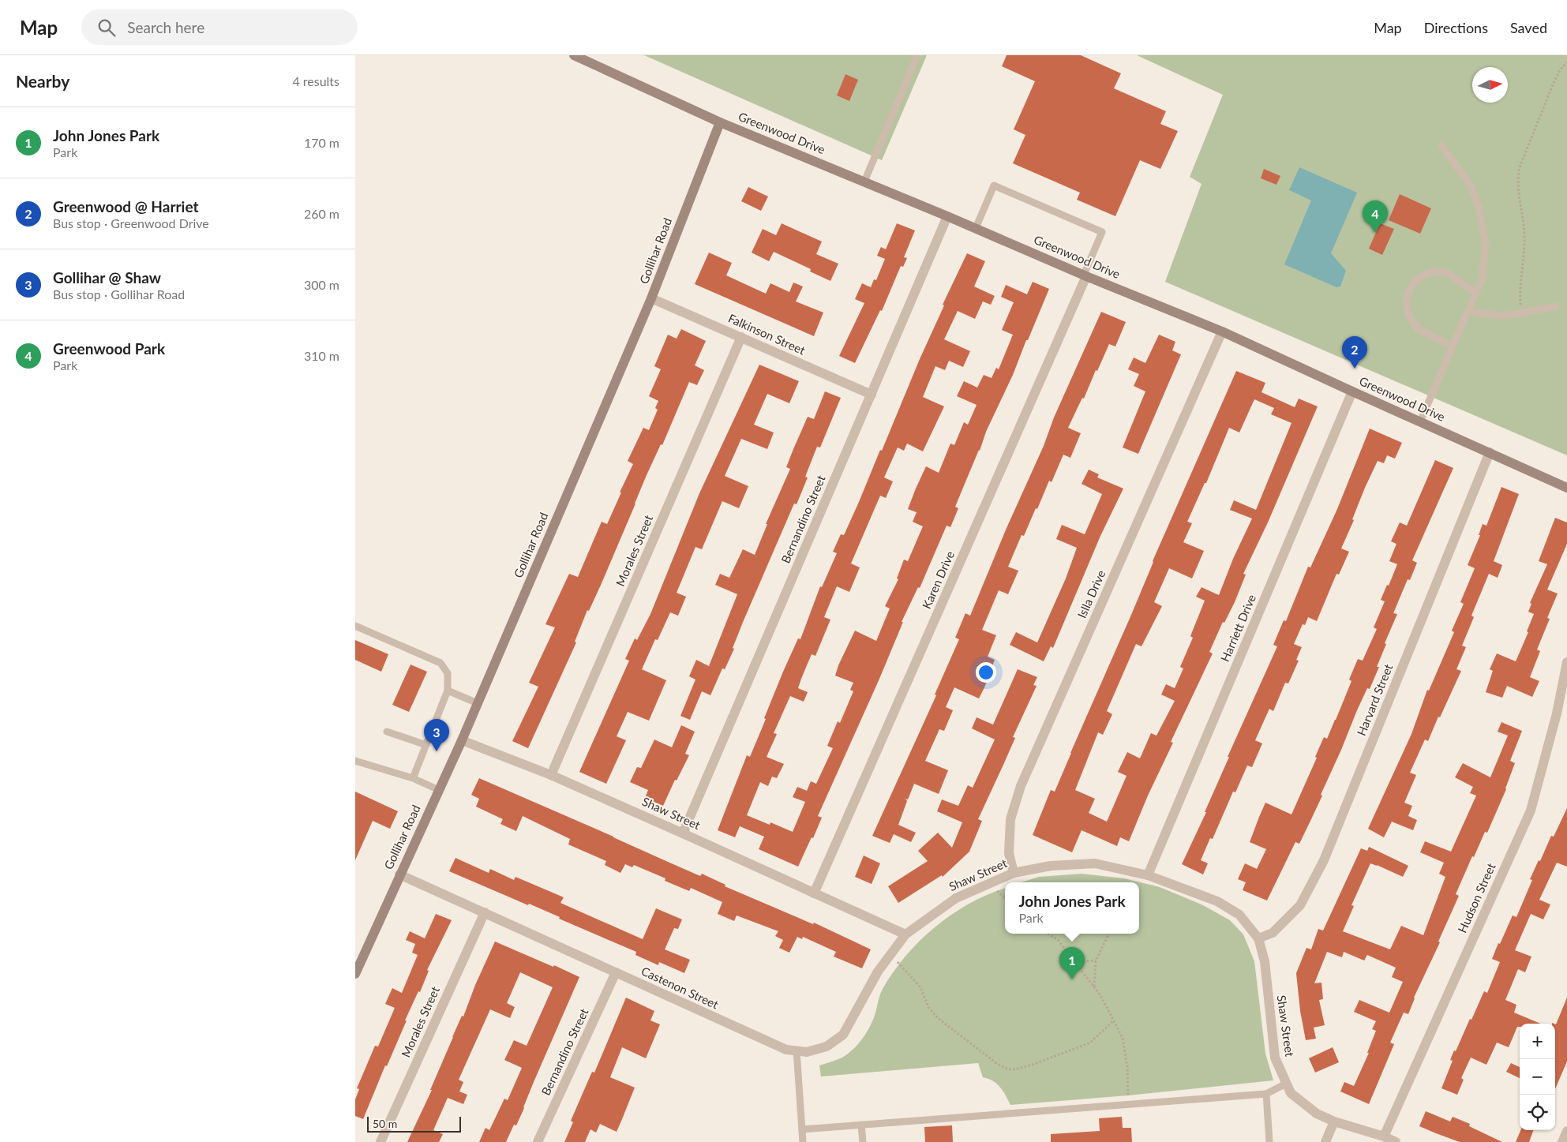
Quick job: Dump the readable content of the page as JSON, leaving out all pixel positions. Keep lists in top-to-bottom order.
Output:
{
  "streets": {
    "main road": ["Greenwood Drive", "Gollihar Road"],
    "street": [
      "Falkinson Street",
      "Bernandino Street",
      "Morales Street",
      "Karen Drive",
      "Islla Drive",
      "Harriett Drive",
      "Harvard Street",
      "Shaw Street",
      "Hudson Street",
      "Castenon Street"
    ]
  },
  "crossings": [
    ["Greenwood Drive", "Gollihar Road"],
    ["Greenwood Drive", "Bernandino Street"],
    ["Greenwood Drive", "Karen Drive"],
    ["Greenwood Drive", "Islla Drive"],
    ["Greenwood Drive", "Harriett Drive"],
    ["Greenwood Drive", "Harvard Street"],
    ["Gollihar Road", "Falkinson Street"],
    ["Gollihar Road", "Shaw Street"],
    ["Gollihar Road", "Castenon Street"],
    ["Falkinson Street", "Bernandino Street"],
    ["Falkinson Street", "Morales Street"],
    ["Bernandino Street", "Shaw Street"],
    ["Bernandino Street", "Castenon Street"],
    ["Morales Street", "Shaw Street"],
    ["Morales Street", "Castenon Street"],
    ["Karen Drive", "Shaw Street"],
    ["Islla Drive", "Shaw Street"],
    ["Harriett Drive", "Shaw Street"],
    ["Harvard Street", "Shaw Street"],
    ["Shaw Street", "Hudson Street"],
    ["Shaw Street", "Castenon Street"]
  ],
  "scale_bar": "50 m",
  "north": "right",
  "page": {
    "header": "Map",
    "search": "Search here",
    "nav": ["Map", "Directions", "Saved"],
    "heading": ["Nearby", "4 results"],
    "list": [
      {
        "mark": "1",
        "name": "John Jones Park",
        "note": "Park",
        "value": "170 m"
      },
      {
        "mark": "2",
        "name": "Greenwood @ Harriet",
        "note": "Bus stop · Greenwood Drive",
        "value": "260 m"
      },
      {
        "mark": "3",
        "name": "Gollihar @ Shaw",
        "note": "Bus stop · Gollihar Road",
        "value": "300 m"
      },
      {
        "mark": "4",
        "name": "Greenwood Park",
        "note": "Park",
        "value": "310 m"
      }
    ],
    "pins": [
      "4",
      "2",
      "3",
      "1"
    ],
    "popup": ["John Jones Park", "Park"],
    "map_buttons": ["+", "−"],
    "scale": "50 m"
  }
}
